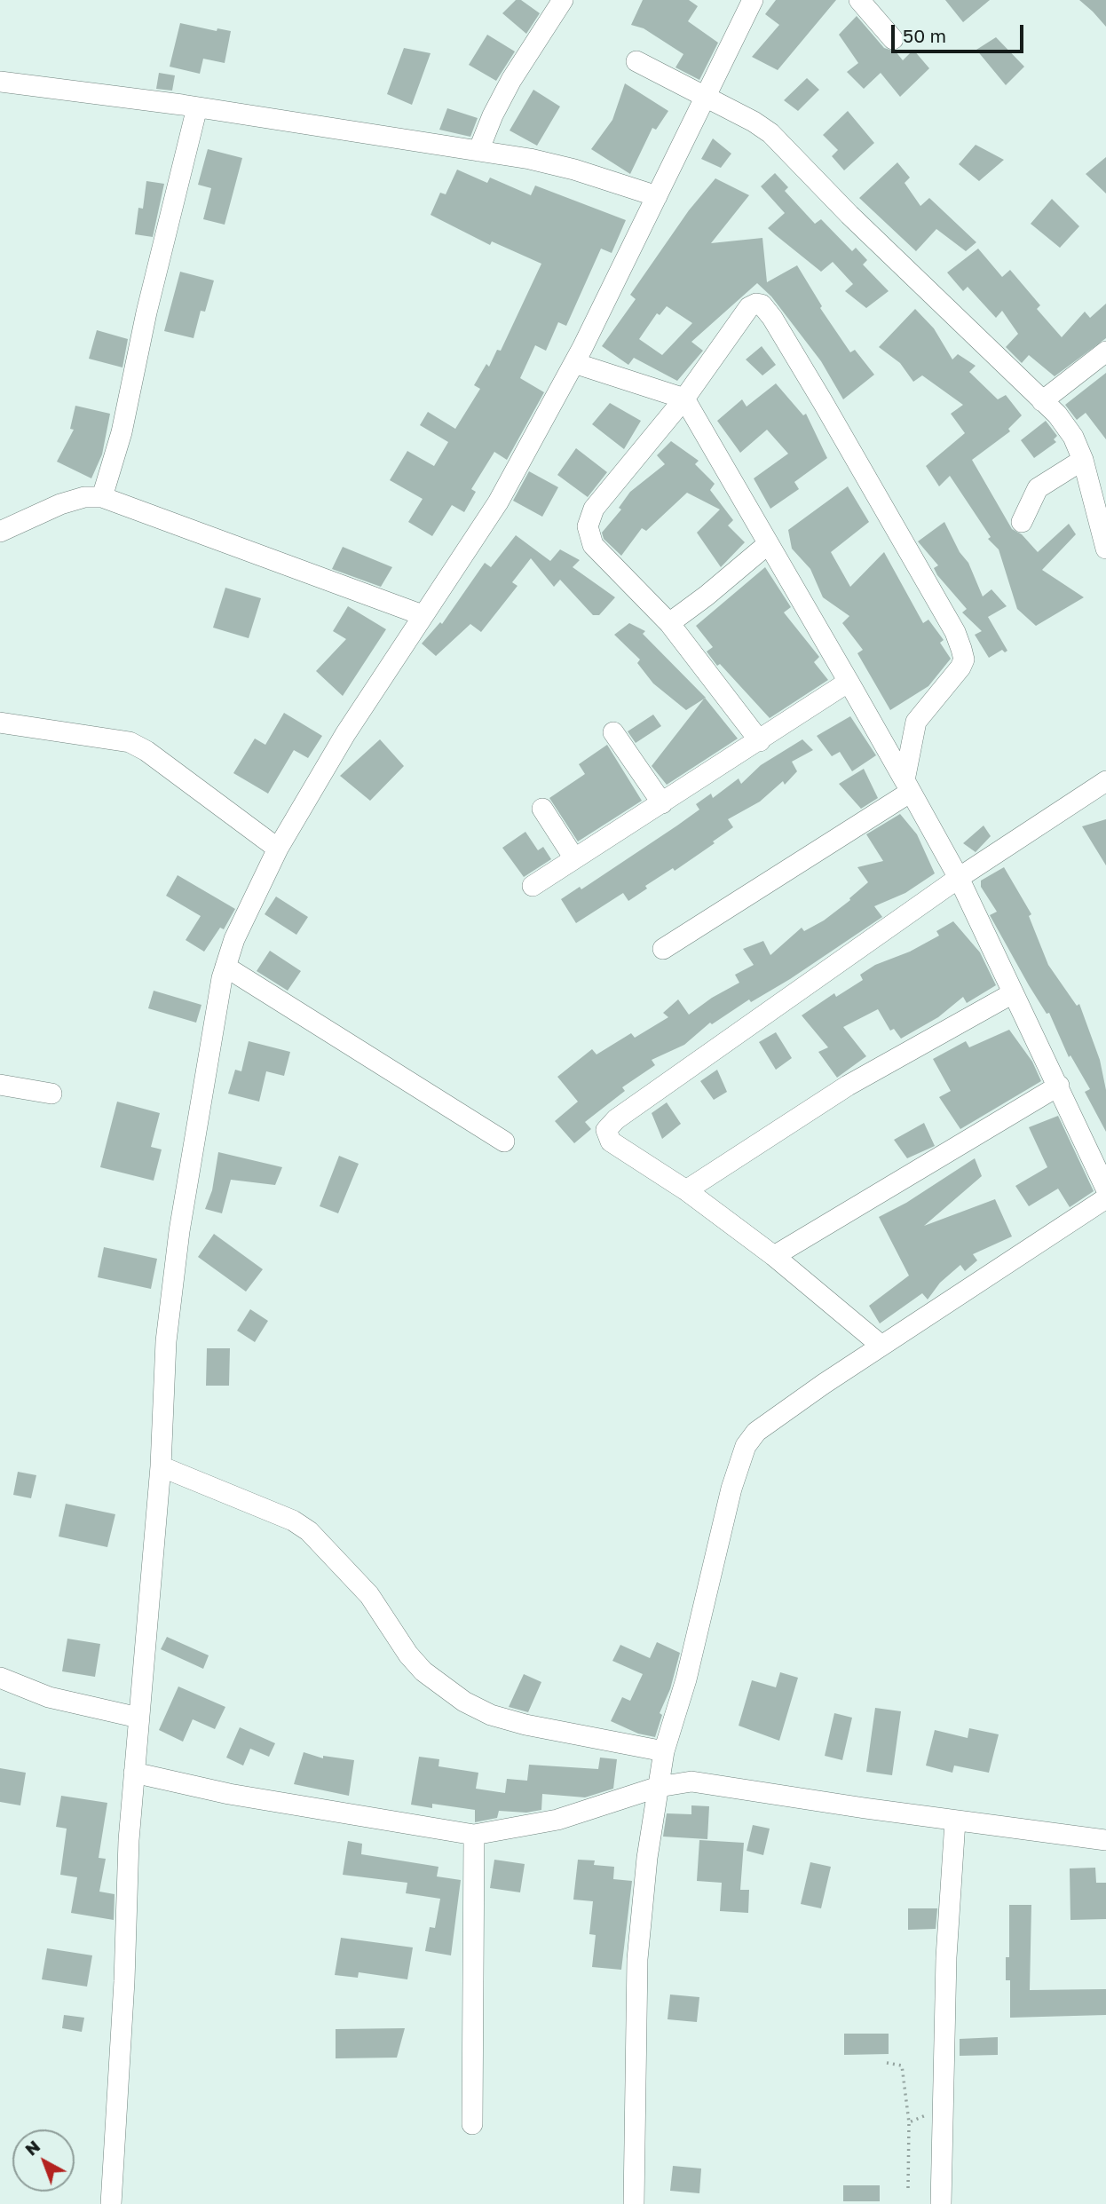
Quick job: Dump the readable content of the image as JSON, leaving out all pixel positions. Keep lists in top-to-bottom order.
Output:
{
  "scale_bar": "50 m",
  "north": "top left"
}
